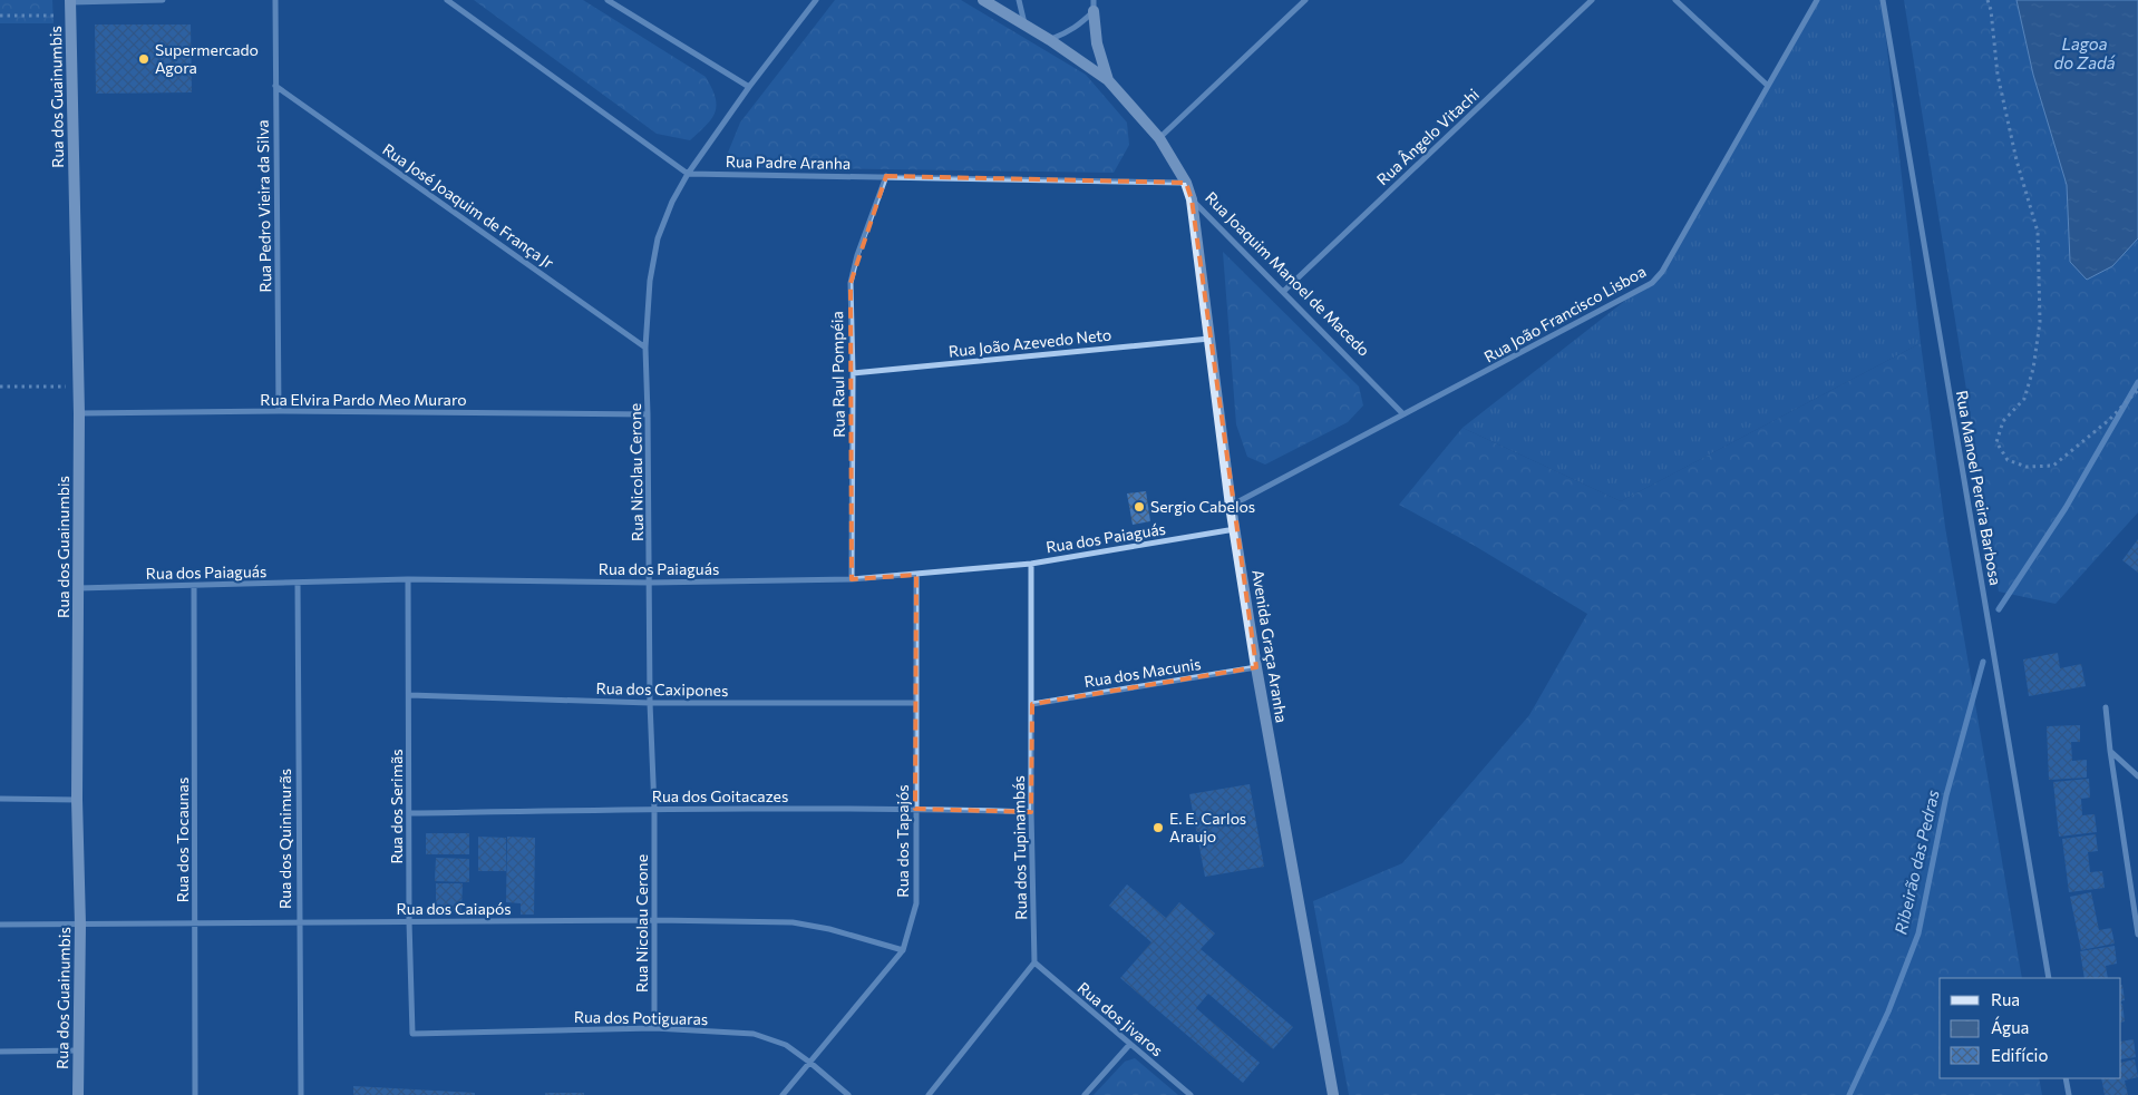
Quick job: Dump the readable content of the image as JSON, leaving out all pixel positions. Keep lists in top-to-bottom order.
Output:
{
  "streets": {
    "street": [
      "Rua dos Guainumbis",
      "Rua Ângelo Vitachi",
      "Rua Padre Aranha",
      "Rua Pedro Vieira da Silva",
      "Rua José Joaquim de França Jr",
      "Rua Joaquim Manoel de Macedo",
      "Rua João Francisco Lisboa",
      "Rua João Azevedo Neto",
      "Rua Raul Pompéia",
      "Rua Elvira Pardo Meo Muraro",
      "Rua Nicolau Cerone",
      "Rua Manoel Pereira Barbosa",
      "Rua dos Paiaguás",
      "Avenida Graça Aranha",
      "Rua dos Macunis",
      "Rua dos Caxipones",
      "Rua dos Goitacazes",
      "Rua dos Serimãs",
      "Rua dos Quinimurãs",
      "Rua dos Tocaunas",
      "Rua dos Tapajós",
      "Rua dos Tupinambás",
      "Rua dos Caiapós",
      "Rua dos Potiguaras",
      "Rua dos Jivaros"
    ]
  },
  "crossings": [
    ["Rua dos Guainumbis", "Rua Elvira Pardo Meo Muraro"],
    ["Rua dos Guainumbis", "Rua dos Paiaguás"],
    ["Rua dos Guainumbis", "Rua dos Caiapós"],
    ["Rua Ângelo Vitachi", "Rua Joaquim Manoel de Macedo"],
    ["Rua Padre Aranha", "Rua Joaquim Manoel de Macedo"],
    ["Rua Padre Aranha", "Rua Raul Pompéia"],
    ["Rua Padre Aranha", "Rua Nicolau Cerone"],
    ["Rua Pedro Vieira da Silva", "Rua José Joaquim de França Jr"],
    ["Rua Pedro Vieira da Silva", "Rua Elvira Pardo Meo Muraro"],
    ["Rua José Joaquim de França Jr", "Rua Nicolau Cerone"],
    ["Rua Joaquim Manoel de Macedo", "Rua João Francisco Lisboa"],
    ["Rua Joaquim Manoel de Macedo", "Avenida Graça Aranha"],
    ["Rua João Francisco Lisboa", "Avenida Graça Aranha"],
    ["Rua João Azevedo Neto", "Rua Raul Pompéia"],
    ["Rua João Azevedo Neto", "Avenida Graça Aranha"],
    ["Rua Raul Pompéia", "Rua dos Paiaguás"],
    ["Rua Elvira Pardo Meo Muraro", "Rua Nicolau Cerone"],
    ["Rua Nicolau Cerone", "Rua dos Paiaguás"],
    ["Rua Nicolau Cerone", "Rua dos Caxipones"],
    ["Rua Nicolau Cerone", "Rua dos Goitacazes"],
    ["Rua Nicolau Cerone", "Rua dos Caiapós"],
    ["Rua Nicolau Cerone", "Rua dos Potiguaras"],
    ["Rua dos Paiaguás", "Avenida Graça Aranha"],
    ["Rua dos Paiaguás", "Rua dos Serimãs"],
    ["Rua dos Paiaguás", "Rua dos Quinimurãs"],
    ["Rua dos Paiaguás", "Rua dos Tocaunas"],
    ["Rua dos Paiaguás", "Rua dos Tapajós"],
    ["Rua dos Paiaguás", "Rua dos Tupinambás"],
    ["Avenida Graça Aranha", "Rua dos Macunis"],
    ["Rua dos Macunis", "Rua dos Tupinambás"],
    ["Rua dos Caxipones", "Rua dos Serimãs"],
    ["Rua dos Caxipones", "Rua dos Tapajós"],
    ["Rua dos Goitacazes", "Rua dos Serimãs"],
    ["Rua dos Goitacazes", "Rua dos Tapajós"],
    ["Rua dos Goitacazes", "Rua dos Tupinambás"],
    ["Rua dos Serimãs", "Rua dos Caiapós"],
    ["Rua dos Serimãs", "Rua dos Potiguaras"],
    ["Rua dos Quinimurãs", "Rua dos Caiapós"],
    ["Rua dos Tocaunas", "Rua dos Caiapós"],
    ["Rua dos Tapajós", "Rua dos Caiapós"],
    ["Rua dos Tapajós", "Rua dos Potiguaras"],
    ["Rua dos Tupinambás", "Rua dos Jivaros"]
  ],
  "water": ["Lagoa do Zadá", "Ribeirão das Pedras"],
  "places": ["Supermercado Agora", "Sergio Cabelos", "E. E. Carlos Araujo"],
  "legend": ["Rua", "Água", "Edifício"]
}
